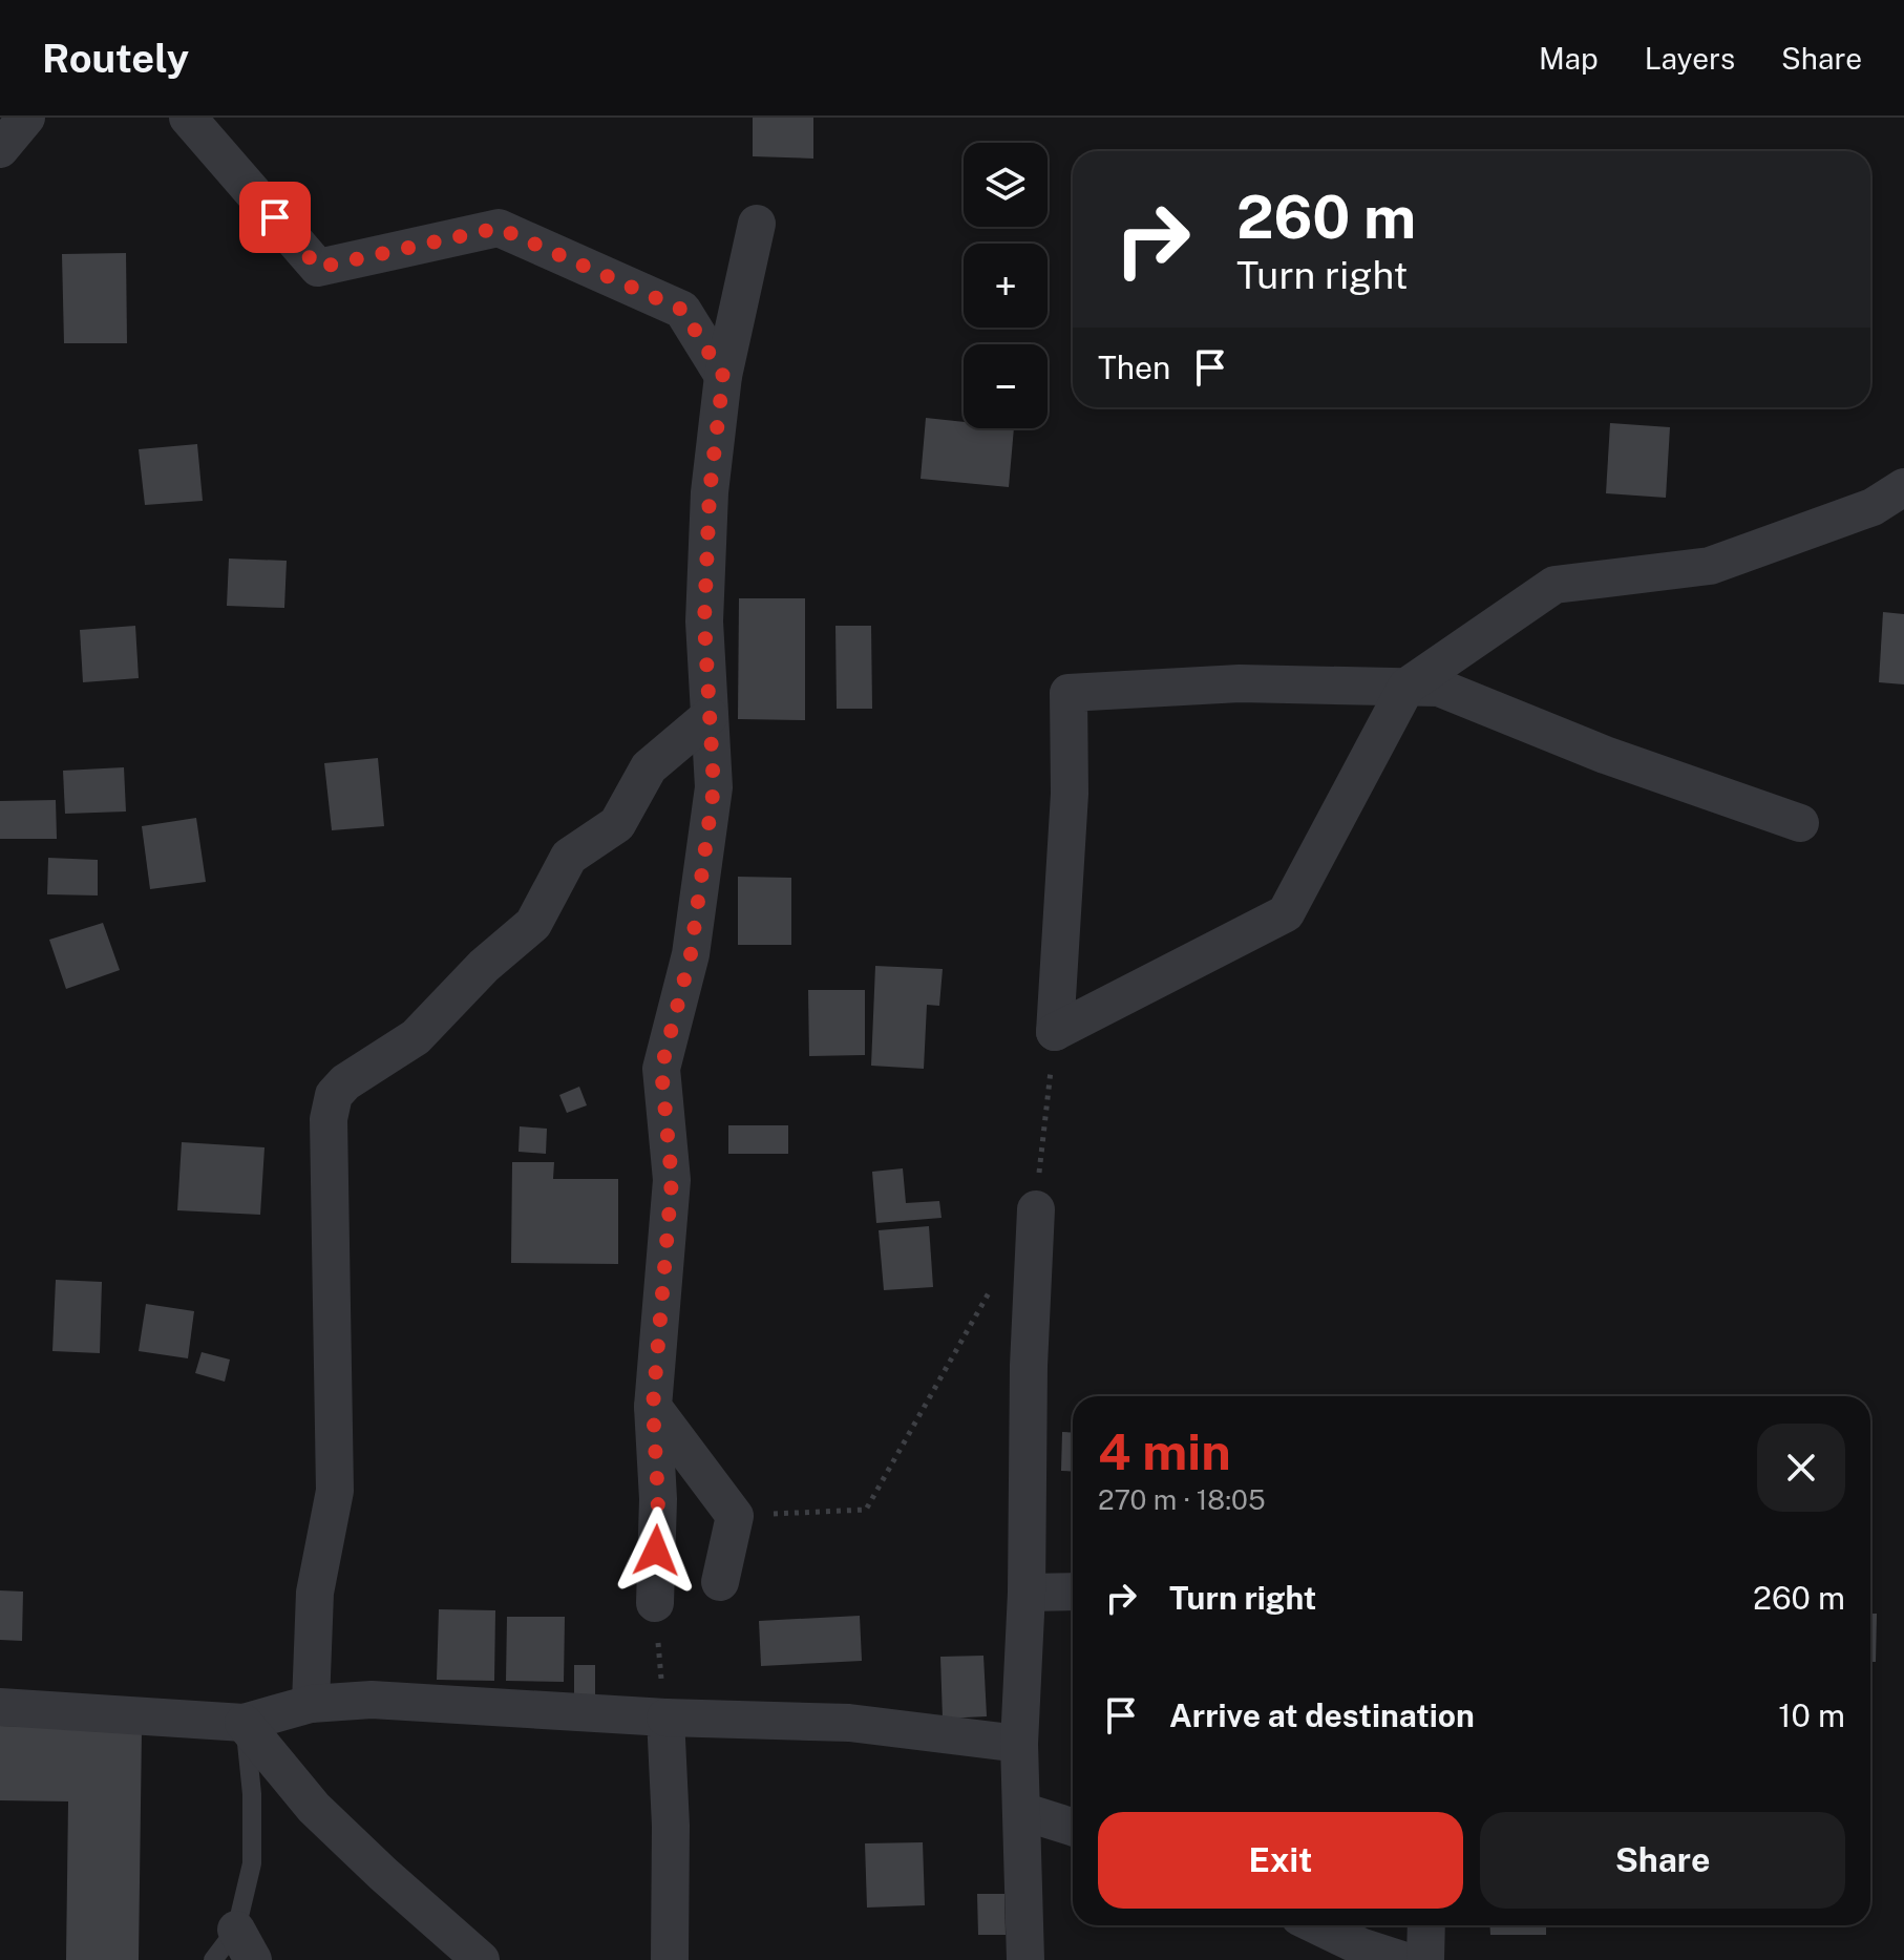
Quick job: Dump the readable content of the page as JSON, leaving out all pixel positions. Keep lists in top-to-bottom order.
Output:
{
  "page": {
    "header": "Routely",
    "nav": ["Map", "Layers", "Share"],
    "map_buttons": ["+", "−"],
    "turn": ["260 m", "Turn right"],
    "then": "Then",
    "heading": ["4 min", "270 m · 18:05"],
    "list": [
      {
        "name": "Turn right",
        "value": "260 m"
      },
      {
        "name": "Arrive at destination",
        "value": "10 m"
      }
    ],
    "buttons": ["Exit", "Share"]
  }
}
